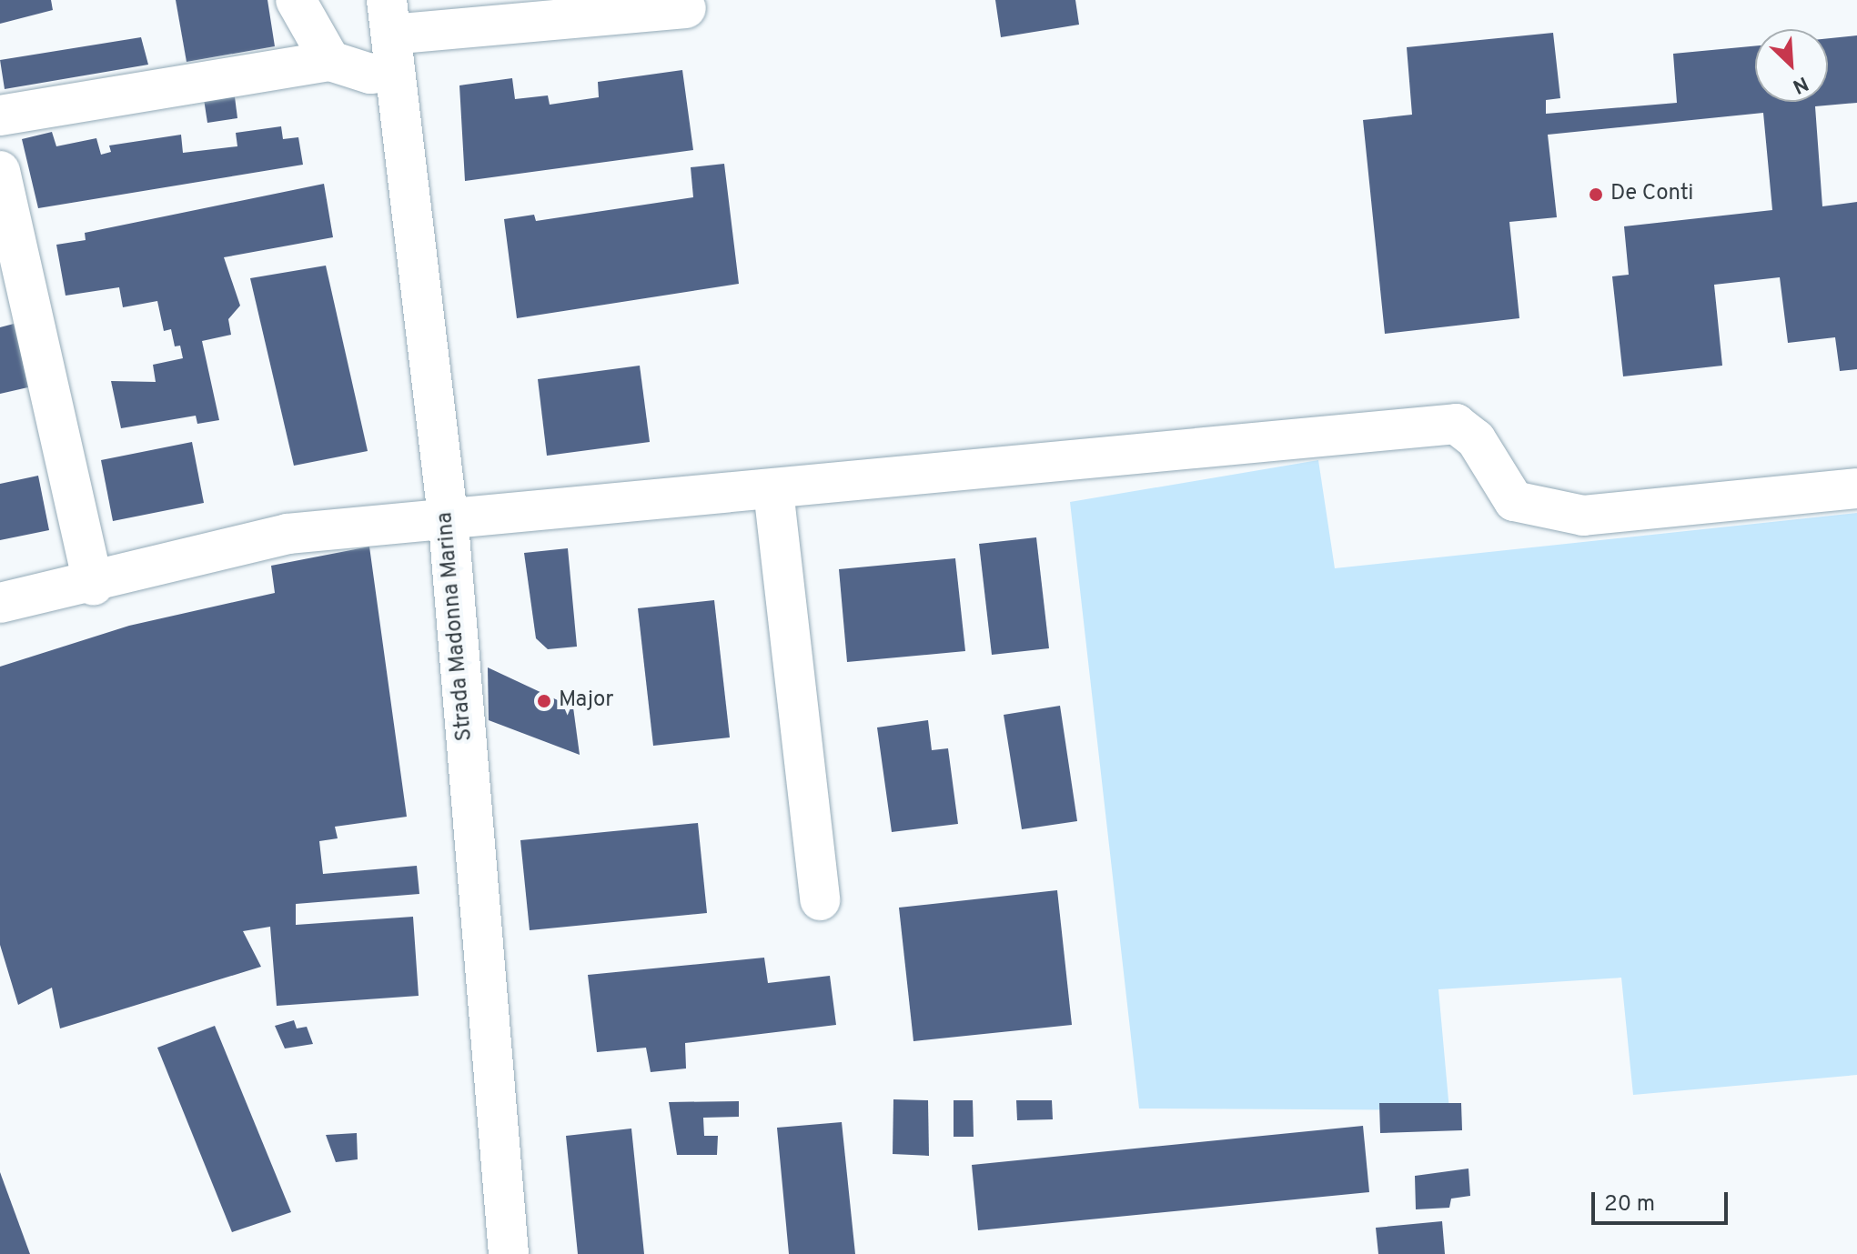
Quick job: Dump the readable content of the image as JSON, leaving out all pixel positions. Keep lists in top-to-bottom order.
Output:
{
  "streets": {
    "street": ["Strada Madonna Marina"]
  },
  "places": ["De Conti", "Major"],
  "scale_bar": "20 m",
  "north": "bottom right"
}
